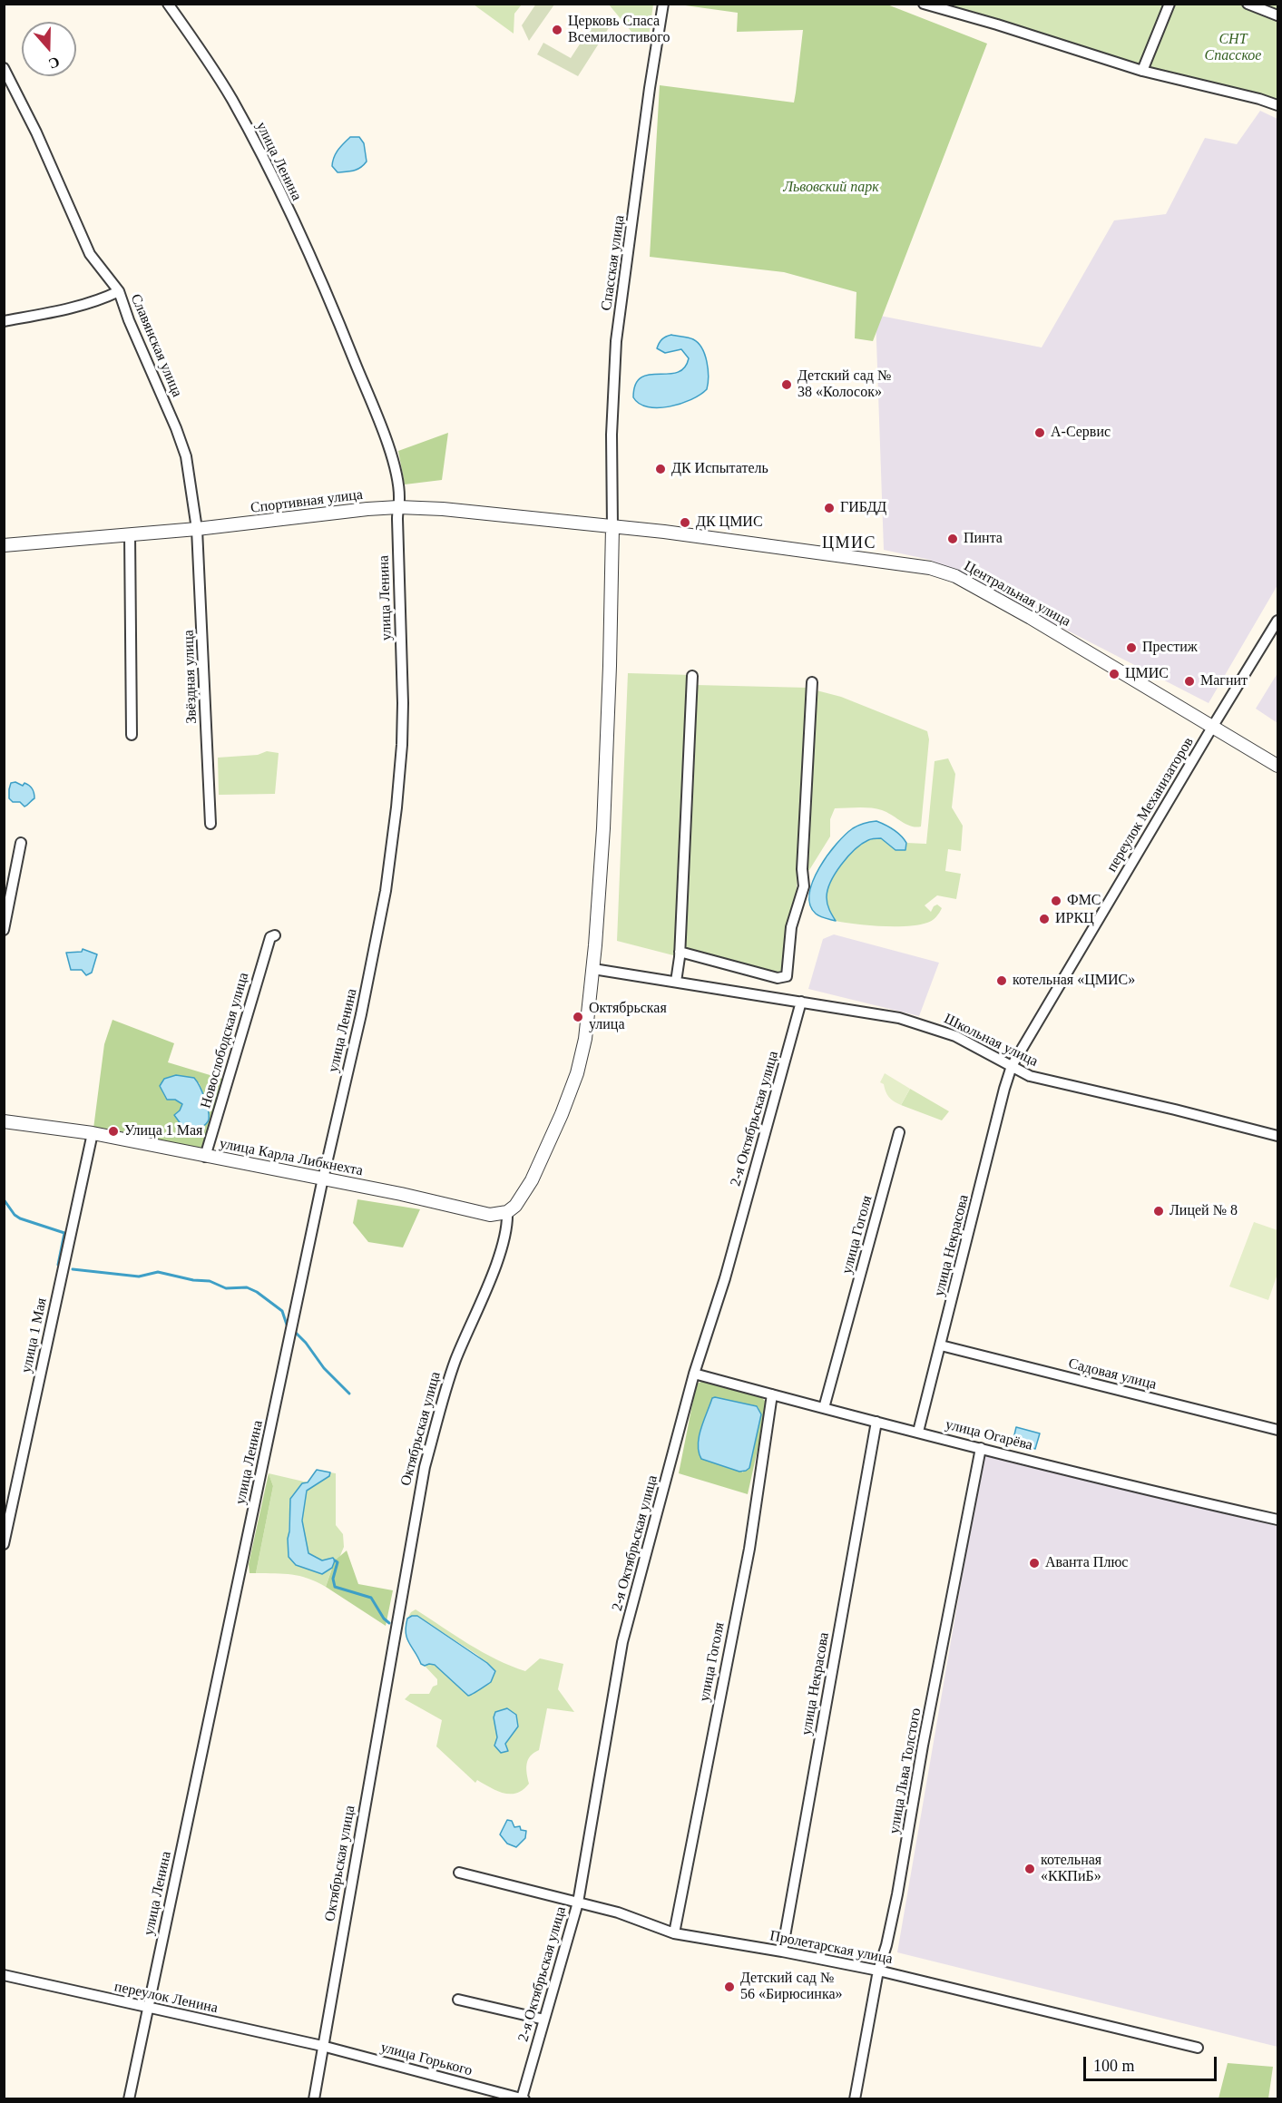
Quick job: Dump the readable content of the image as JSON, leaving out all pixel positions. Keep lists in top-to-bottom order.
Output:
{
  "streets": {
    "street": [
      "улица Ленина",
      "Спасская улица",
      "Славянская улица",
      "Спортивная улица",
      "Центральная улица",
      "Звёздная улица",
      "переулок Механизаторов",
      "Новослободская улица",
      "Школьная улица",
      "2-я Октябрьская улица",
      "улица Карла Либкнехта",
      "улица Гоголя",
      "улица Некрасова",
      "улица 1 Мая",
      "Садовая улица",
      "Октябрьская улица",
      "улица Огарёва",
      "улица Льва Толстого",
      "Пролетарская улица",
      "переулок Ленина",
      "улица Горького"
    ]
  },
  "crossings": [
    ["улица Ленина", "Спортивная улица"],
    ["улица Ленина", "улица Карла Либкнехта"],
    ["улица Ленина", "переулок Ленина"],
    ["Спасская улица", "Спортивная улица"],
    ["Спасская улица", "Центральная улица"],
    ["Славянская улица", "Спортивная улица"],
    ["Славянская улица", "Звёздная улица"],
    ["Спортивная улица", "Центральная улица"],
    ["Спортивная улица", "Звёздная улица"],
    ["Центральная улица", "переулок Механизаторов"],
    ["переулок Механизаторов", "Школьная улица"],
    ["переулок Механизаторов", "улица Некрасова"],
    ["Новослободская улица", "улица Карла Либкнехта"],
    ["Школьная улица", "2-я Октябрьская улица"],
    ["Школьная улица", "улица Некрасова"],
    ["2-я Октябрьская улица", "улица Огарёва"],
    ["2-я Октябрьская улица", "Пролетарская улица"],
    ["2-я Октябрьская улица", "улица Горького"],
    ["улица Карла Либкнехта", "улица 1 Мая"],
    ["улица Карла Либкнехта", "Октябрьская улица"],
    ["улица Гоголя", "улица Огарёва"],
    ["улица Гоголя", "Пролетарская улица"],
    ["улица Некрасова", "Садовая улица"],
    ["улица Некрасова", "улица Огарёва"],
    ["улица Некрасова", "Пролетарская улица"],
    ["Октябрьская улица", "переулок Ленина"],
    ["Октябрьская улица", "улица Горького"],
    ["улица Огарёва", "улица Льва Толстого"],
    ["улица Льва Толстого", "Пролетарская улица"],
    ["переулок Ленина", "улица Горького"]
  ],
  "districts": ["ЦМИС"],
  "parks": ["СНТ Спасское", "Львовский парк"],
  "places": [
    "Церковь Спаса Всемилостивого",
    "Детский сад № 38 «Колосок»",
    "A-Сервис",
    "ДК Испытатель",
    "ГИБДД",
    "ДК ЦМИС",
    "Пинта",
    "Престиж",
    "ЦМИС",
    "Магнит",
    "ФМС",
    "ИРКЦ",
    "котельная «ЦМИС»",
    "Октябрьская улица",
    "Улица 1 Мая",
    "Лицей № 8",
    "Аванта Плюс",
    "котельная «ККПиБ»",
    "Детский сад № 56 «Бирюсинка»"
  ],
  "scale_bar": "100 m",
  "north": "bottom"
}
